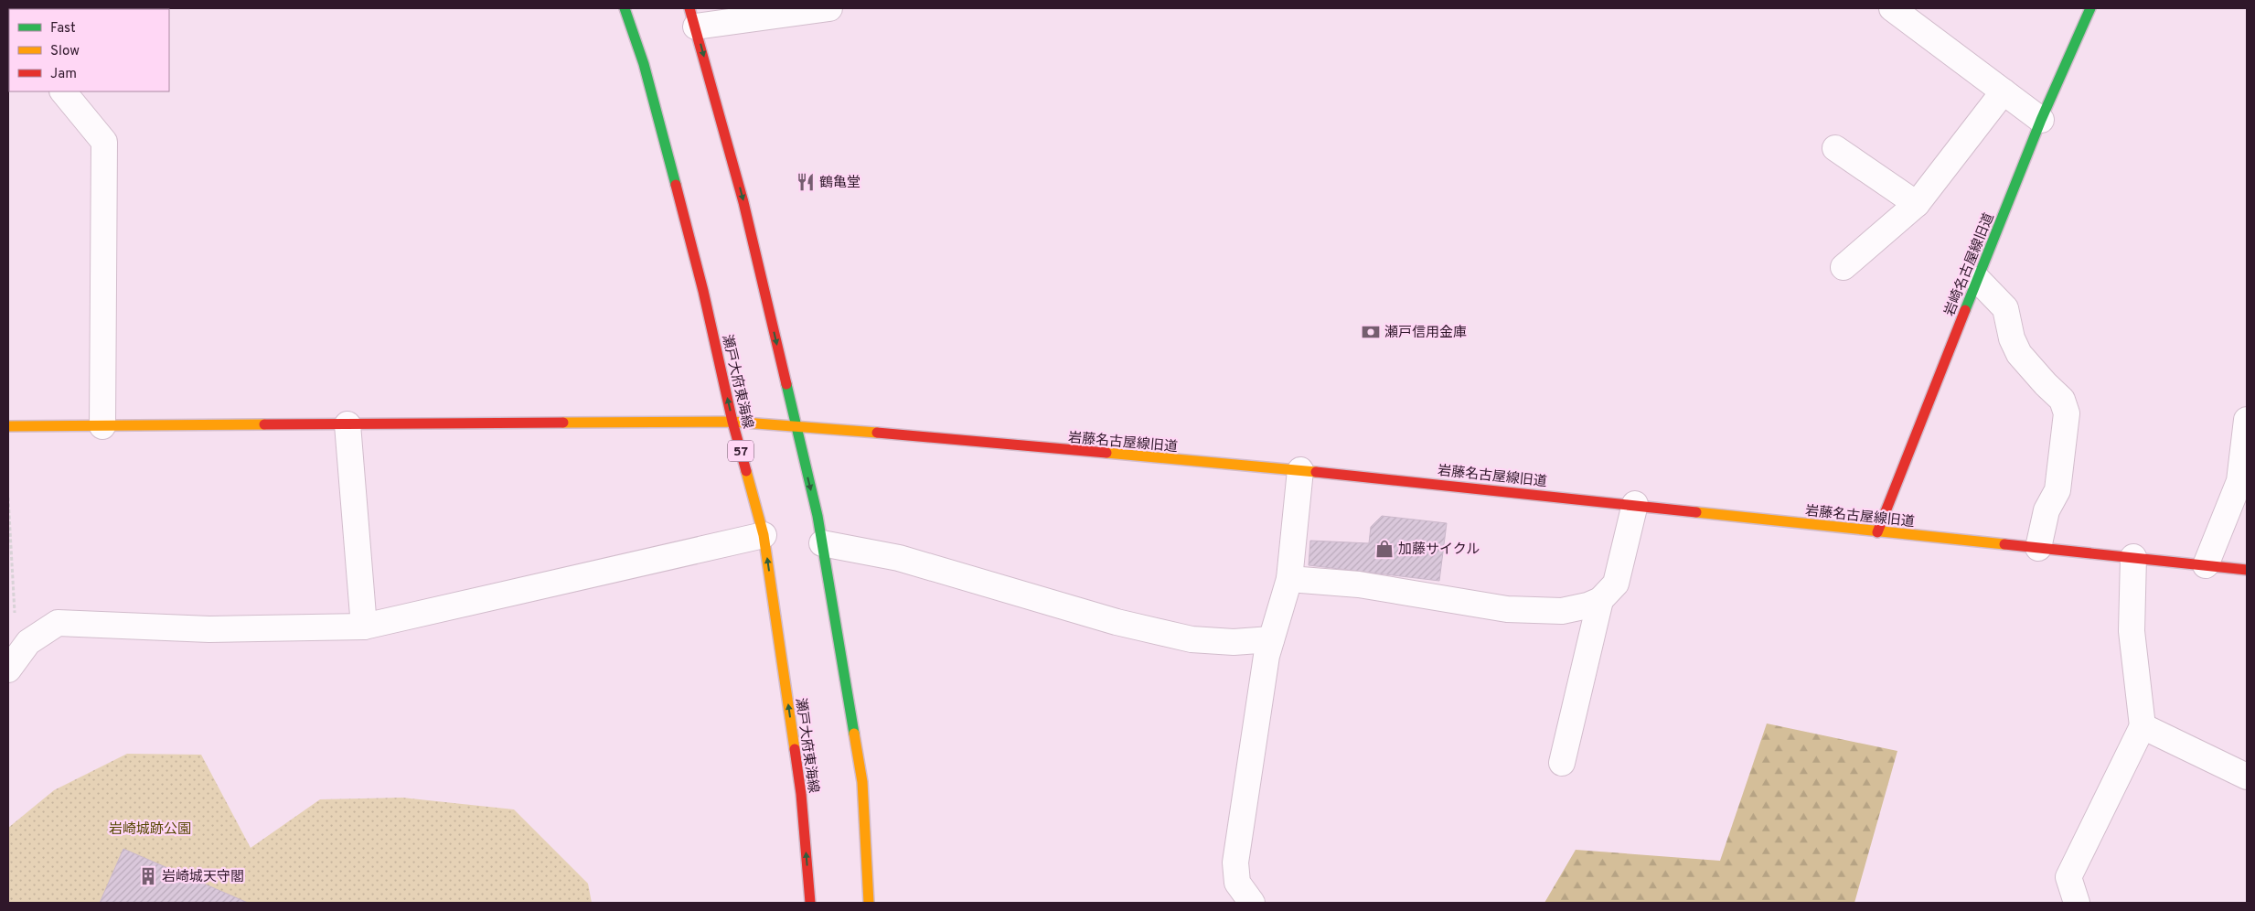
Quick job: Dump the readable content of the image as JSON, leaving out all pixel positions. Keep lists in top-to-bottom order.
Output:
{
  "streets": {
    "street": [
      "岩崎名古屋線旧道",
      "瀬戸大府東海線",
      "岩藤名古屋線旧道",
      "57"
    ]
  },
  "crossings": [
    ["岩崎名古屋線旧道", "岩藤名古屋線旧道"],
    ["瀬戸大府東海線", "岩藤名古屋線旧道"]
  ],
  "parks": ["岩崎城跡公園"],
  "places": {
    "restaurant": ["鶴亀堂"],
    "bank": ["瀬戸信用金庫"],
    "shop": ["加藤サイクル"],
    "building": ["岩崎城天守閣"]
  },
  "legend": ["Fast", "Slow", "Jam"]
}
